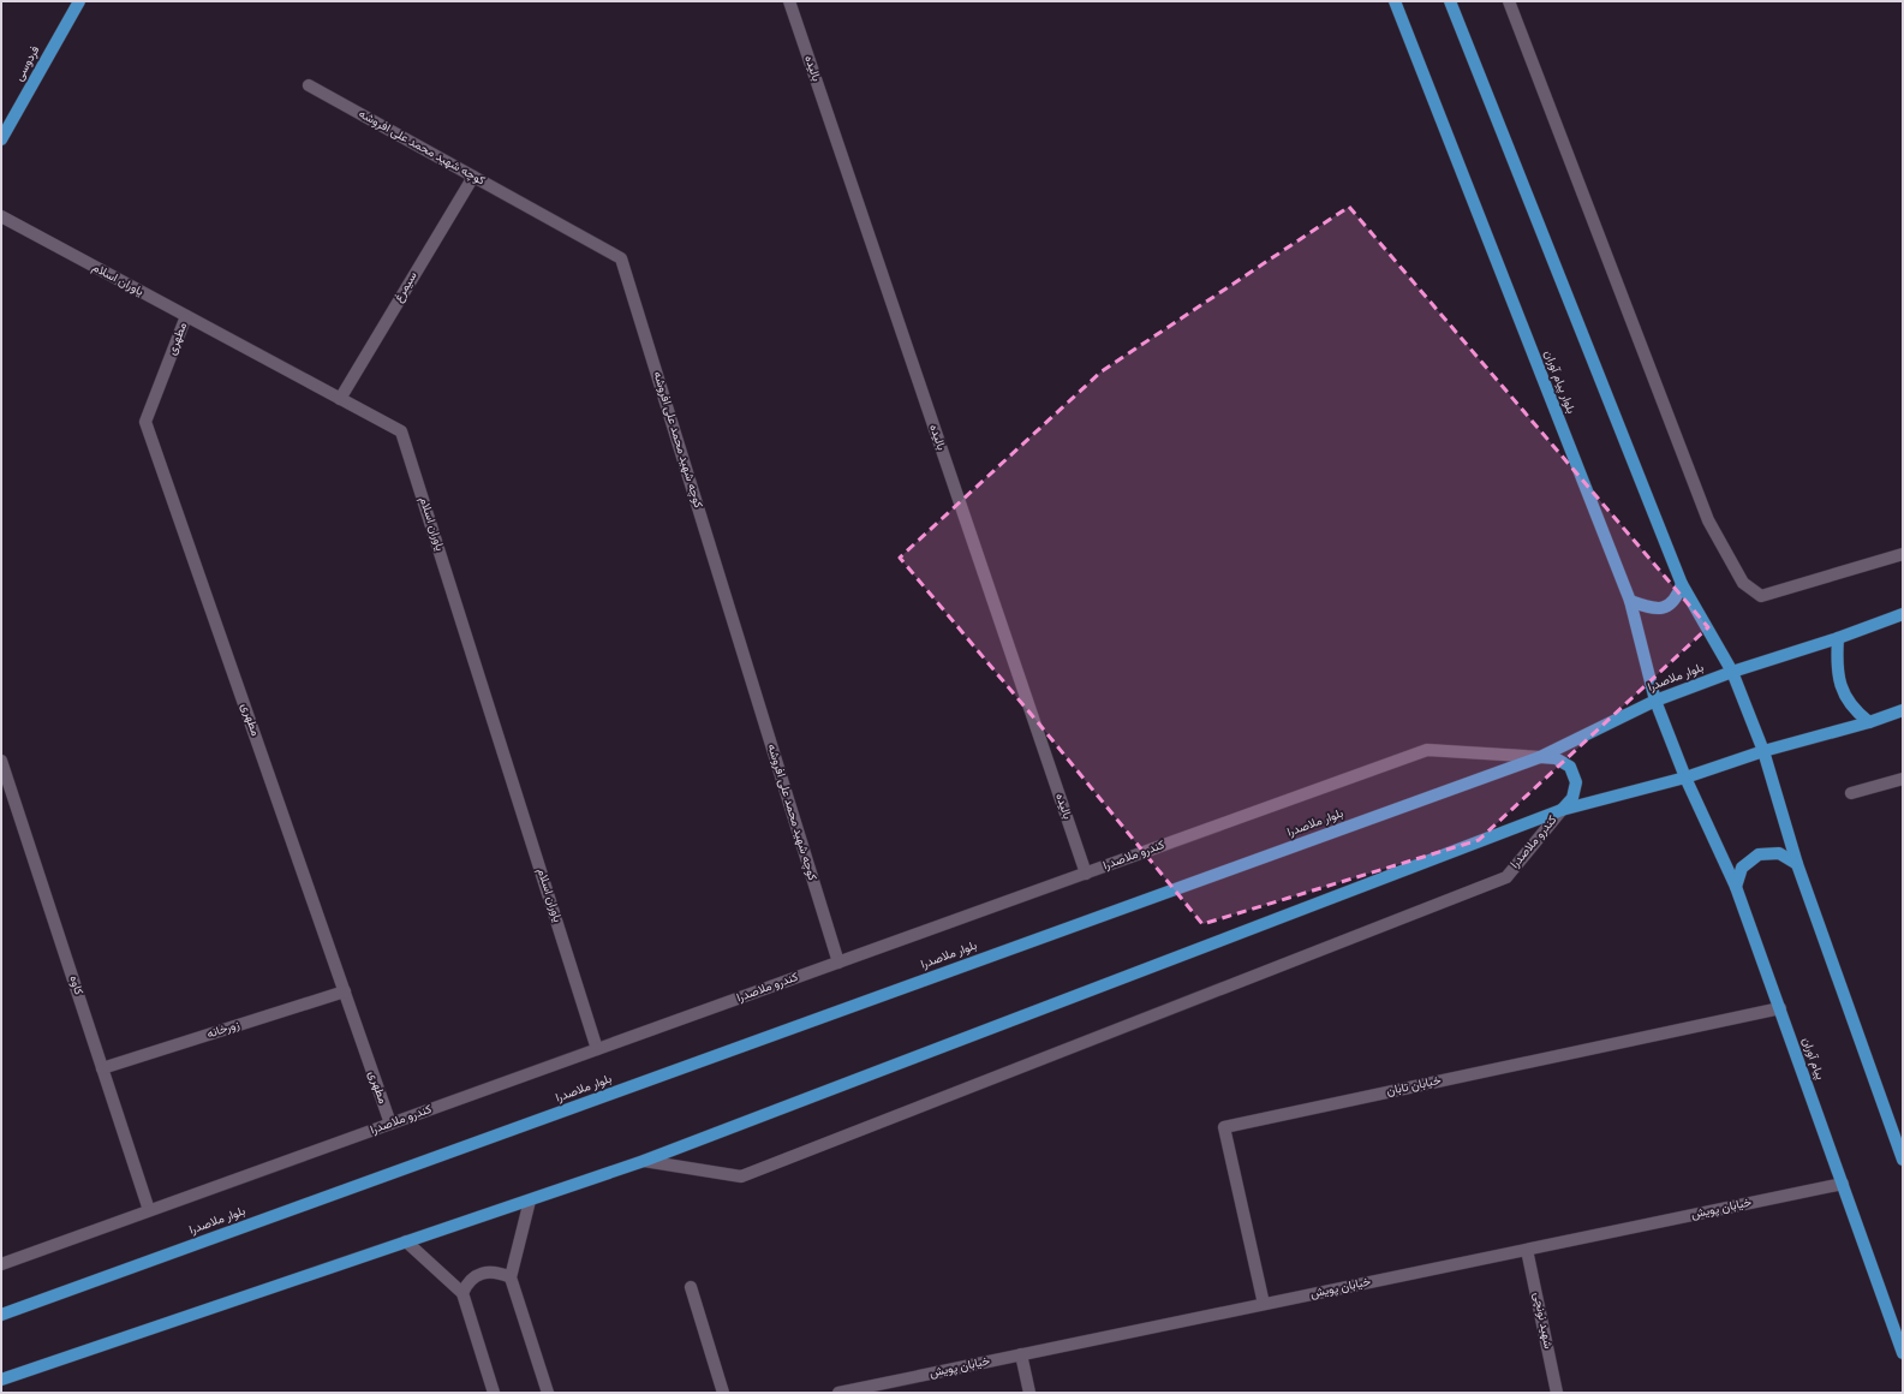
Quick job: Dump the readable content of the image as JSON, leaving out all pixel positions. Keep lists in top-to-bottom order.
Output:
{
  "streets": {
    "main road": [
      "فردوسی",
      "بلوار پیام آوران",
      "بلوار ملاصدرا",
      "پیام آوران"
    ],
    "street": [
      "بالیده",
      "کوچه شهید محمد علی افروشه",
      "یاوران اسلام",
      "سیمرغ",
      "مطهری",
      "کندرو ملاصدرا",
      "کاوه",
      "زورخانه",
      "خیابان تابان",
      "خیابان پویش",
      "شهید نونچی"
    ]
  },
  "crossings": [
    ["بالیده", "کندرو ملاصدرا"],
    ["کوچه شهید محمد علی افروشه", "سیمرغ"],
    ["کوچه شهید محمد علی افروشه", "کندرو ملاصدرا"],
    ["یاوران اسلام", "سیمرغ"],
    ["یاوران اسلام", "مطهری"],
    ["یاوران اسلام", "کندرو ملاصدرا"],
    ["مطهری", "کندرو ملاصدرا"],
    ["مطهری", "زورخانه"],
    ["بلوار پیام آوران", "بلوار ملاصدرا"],
    ["بلوار پیام آوران", "پیام آوران"],
    ["بلوار ملاصدرا", "کندرو ملاصدرا"],
    ["کندرو ملاصدرا", "کاوه"],
    ["کاوه", "زورخانه"],
    ["پیام آوران", "خیابان تابان"],
    ["پیام آوران", "خیابان پویش"],
    ["خیابان تابان", "خیابان پویش"],
    ["خیابان پویش", "شهید نونچی"]
  ]
}
